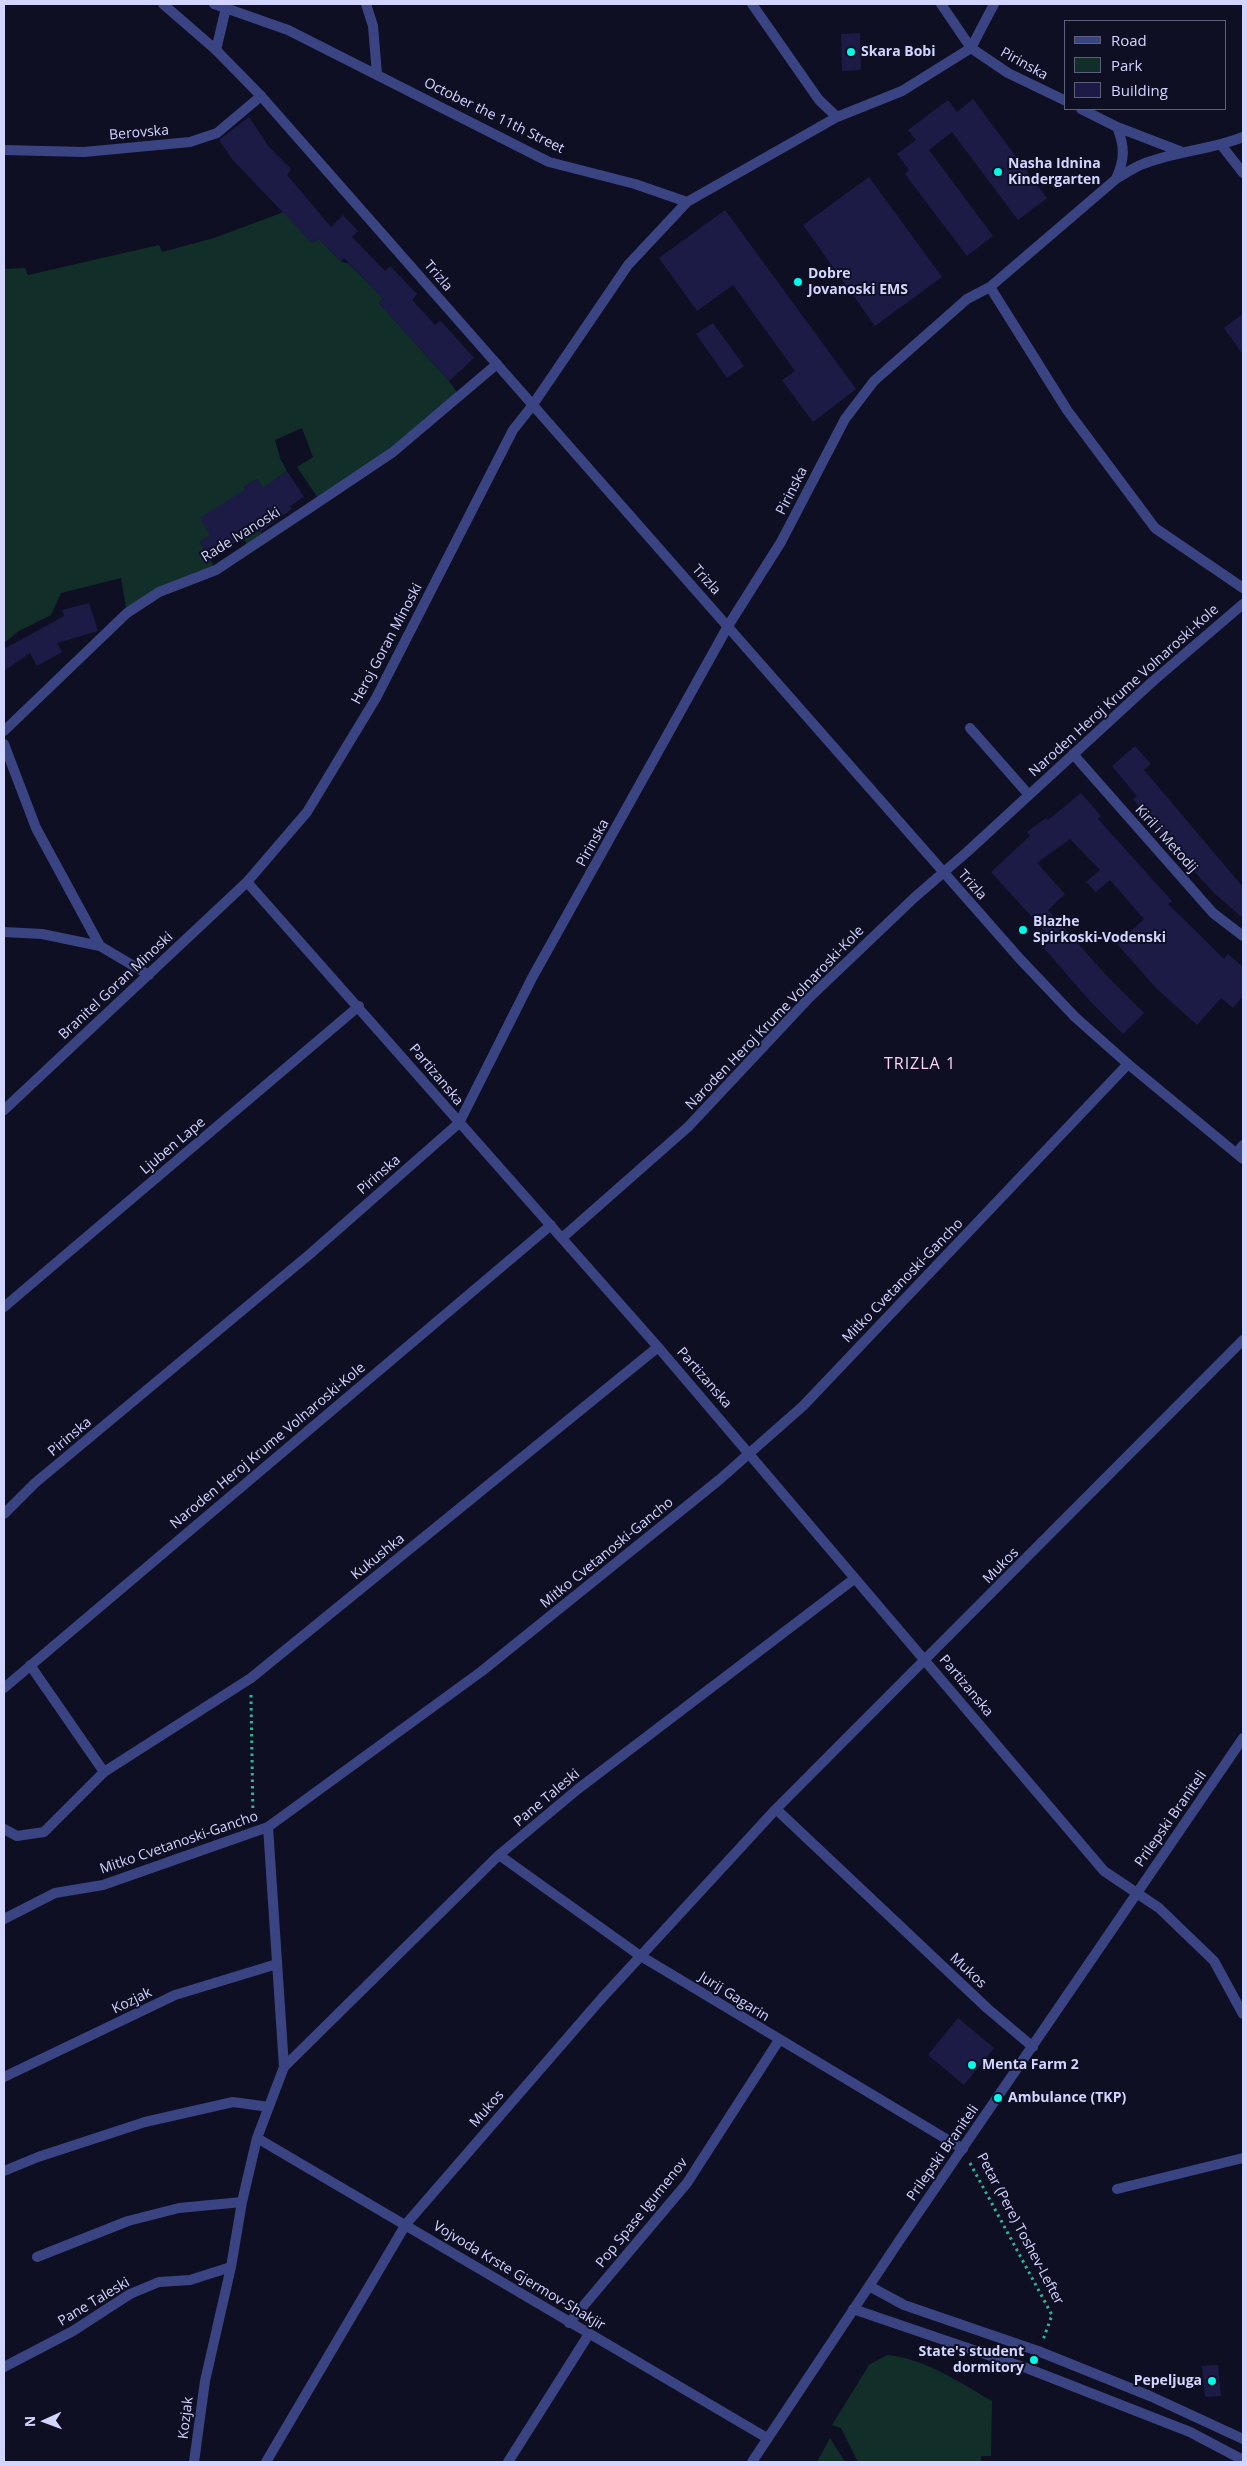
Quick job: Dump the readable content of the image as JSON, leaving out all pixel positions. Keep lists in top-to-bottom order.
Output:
{
  "streets": {
    "street": [
      "Pirinska",
      "October the 11th Street",
      "Berovska",
      "Trizla",
      "Rade Ivanoski",
      "Heroj Goran Minoski",
      "Naroden Heroj Krume Volnaroski-Kole",
      "Kiril i Metodij",
      "Branitel Goran Minoski",
      "Partizanska",
      "Ljuben Lape",
      "Mitko Cvetanoski-Gancho",
      "Kukushka",
      "Mukos",
      "Pane Taleski",
      "Prilepski Braniteli",
      "Jurij Gagarin",
      "Kozjak",
      "Pop Spase Igumenov",
      "Vojvoda Krste Gjermov-Shakjir"
    ],
    "path": ["Petar (Pere) Toshev-Lefter"]
  },
  "crossings": [
    ["Pirinska", "Trizla"],
    ["Pirinska", "Partizanska"],
    ["Berovska", "Trizla"],
    ["Trizla", "Rade Ivanoski"],
    ["Trizla", "Heroj Goran Minoski"],
    ["Trizla", "Naroden Heroj Krume Volnaroski-Kole"],
    ["Trizla", "Mitko Cvetanoski-Gancho"],
    ["Heroj Goran Minoski", "Branitel Goran Minoski"],
    ["Heroj Goran Minoski", "Partizanska"],
    ["Naroden Heroj Krume Volnaroski-Kole", "Kiril i Metodij"],
    ["Naroden Heroj Krume Volnaroski-Kole", "Partizanska"],
    ["Branitel Goran Minoski", "Partizanska"],
    ["Partizanska", "Ljuben Lape"],
    ["Partizanska", "Mitko Cvetanoski-Gancho"],
    ["Partizanska", "Kukushka"],
    ["Partizanska", "Mukos"],
    ["Partizanska", "Pane Taleski"],
    ["Partizanska", "Prilepski Braniteli"],
    ["Mitko Cvetanoski-Gancho", "Kozjak"],
    ["Mukos", "Prilepski Braniteli"],
    ["Mukos", "Jurij Gagarin"],
    ["Mukos", "Vojvoda Krste Gjermov-Shakjir"],
    ["Pane Taleski", "Jurij Gagarin"],
    ["Pane Taleski", "Kozjak"],
    ["Prilepski Braniteli", "Jurij Gagarin"],
    ["Prilepski Braniteli", "Petar (Pere) Toshev-Lefter"],
    ["Prilepski Braniteli", "Vojvoda Krste Gjermov-Shakjir"],
    ["Jurij Gagarin", "Pop Spase Igumenov"],
    ["Jurij Gagarin", "Petar (Pere) Toshev-Lefter"],
    ["Kozjak", "Vojvoda Krste Gjermov-Shakjir"],
    ["Pop Spase Igumenov", "Vojvoda Krste Gjermov-Shakjir"]
  ],
  "districts": ["TRIZLA 1"],
  "places": [
    "Skara Bobi",
    "Nasha Idnina Kindergarten",
    "Dobre Jovanoski EMS",
    "Blazhe Spirkoski-Vodenski",
    "Menta Farm 2",
    "Ambulance (TKP)",
    "State's student dormitory",
    "Pepeljuga"
  ],
  "legend": ["Road", "Park", "Building"],
  "north": "left"
}
